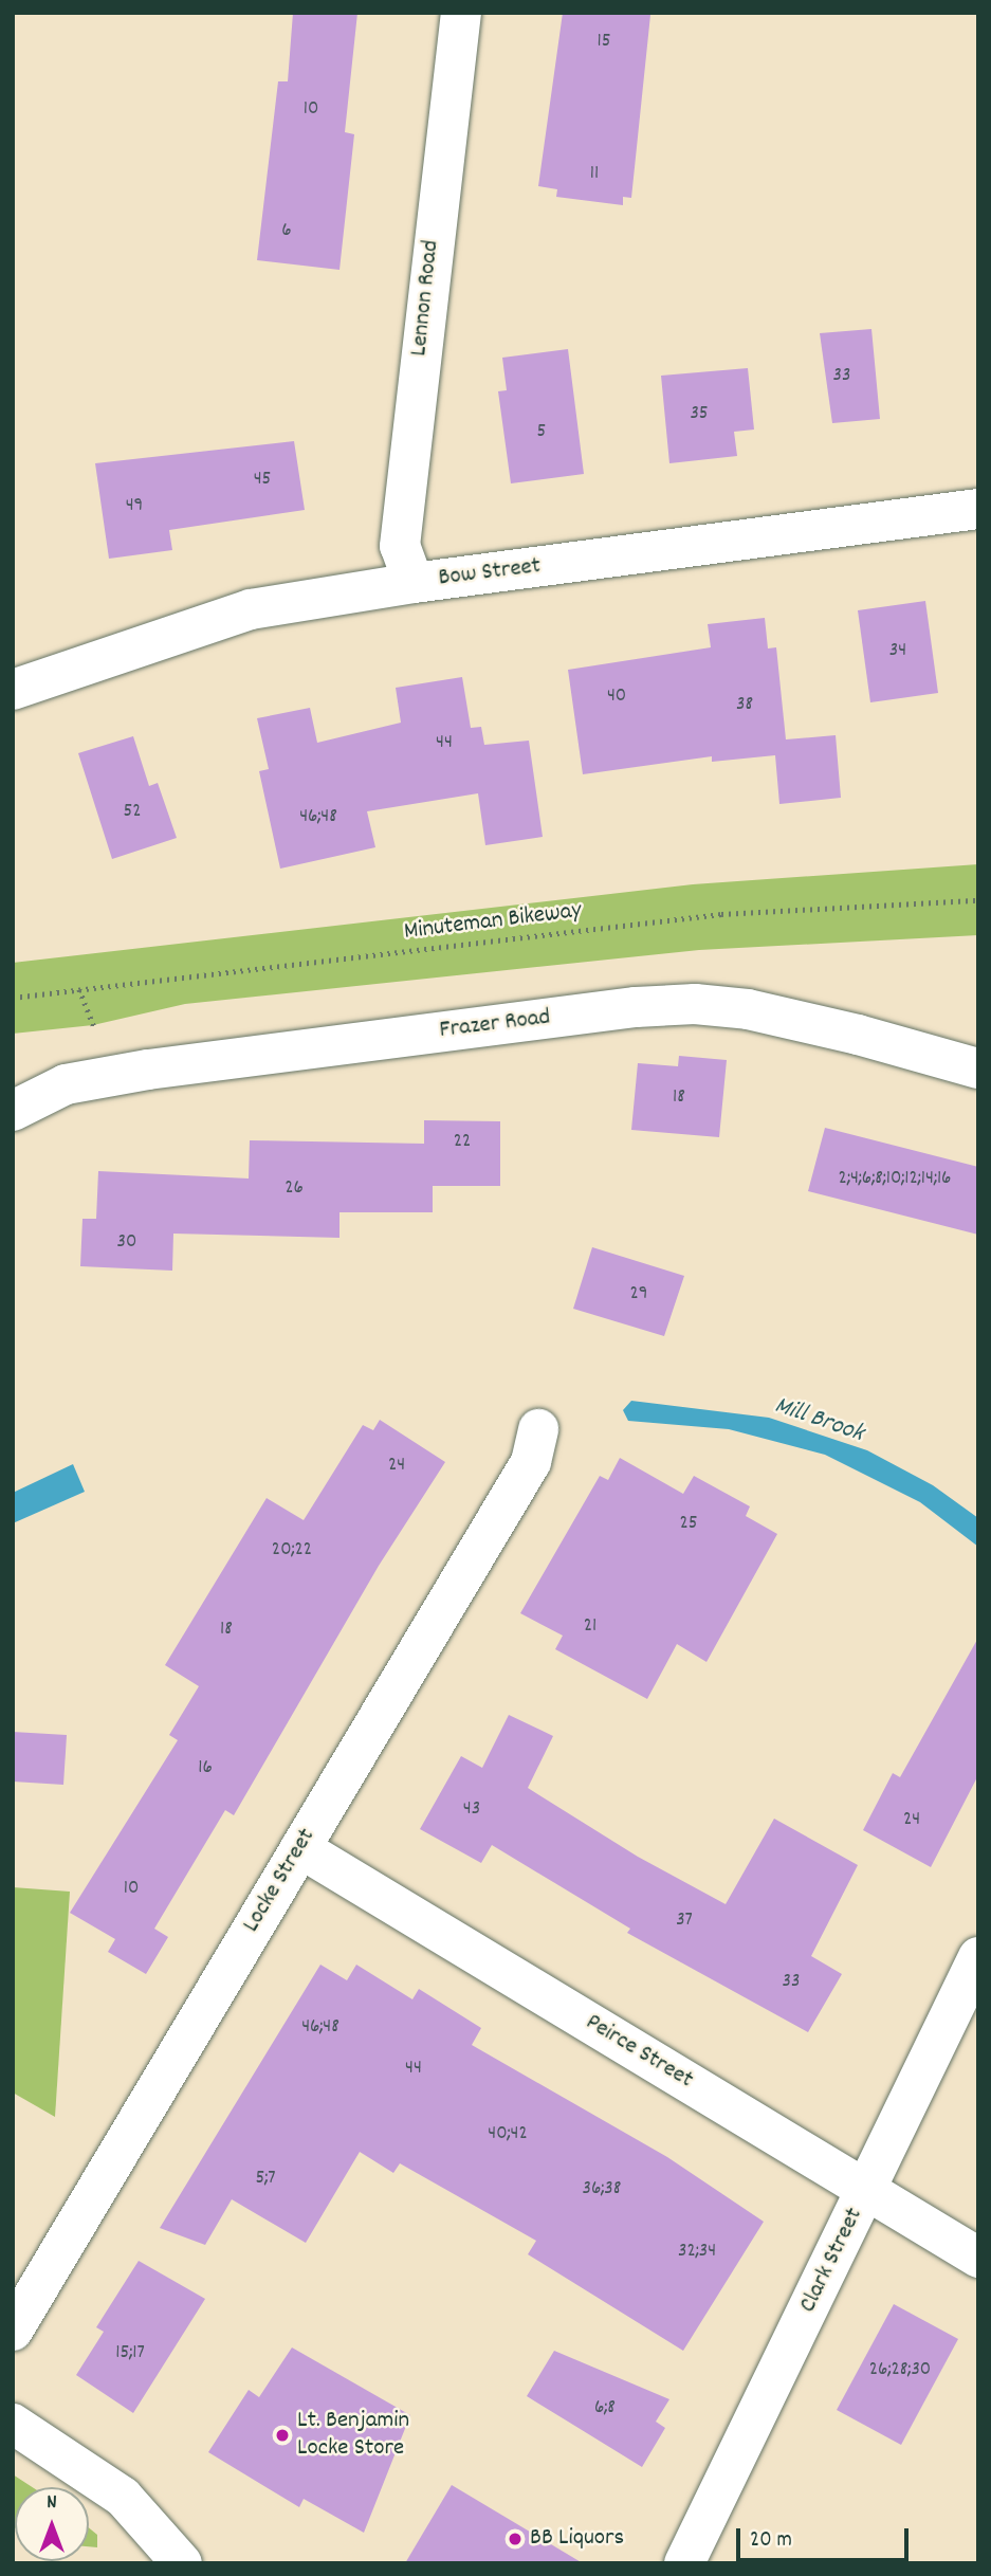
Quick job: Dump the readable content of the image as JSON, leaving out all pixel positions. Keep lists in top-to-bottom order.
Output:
{
  "streets": {
    "street": [
      "Lennon Road",
      "Bow Street",
      "Frazer Road",
      "Locke Street",
      "Peirce Street",
      "Clark Street"
    ],
    "path": ["Minuteman Bikeway"]
  },
  "crossings": [
    ["Lennon Road", "Bow Street"],
    ["Locke Street", "Peirce Street"],
    ["Peirce Street", "Clark Street"]
  ],
  "water": ["Mill Brook"],
  "places": ["Lt. Benjamin Locke Store", "BB Liquors"],
  "house_numbers": [
    "15",
    "10",
    "11",
    "6",
    "33",
    "35",
    "5",
    "45",
    "49",
    "34",
    "40",
    "38",
    "44",
    "52",
    "46;48",
    "18",
    "22",
    "2;4;6;8;10;12;14;16",
    "26",
    "30",
    "29",
    "24",
    "25",
    "20;22",
    "21",
    "18",
    "16",
    "43",
    "24",
    "10",
    "37",
    "33",
    "46;48",
    "44",
    "40;42",
    "5;7",
    "36;38",
    "32;34",
    "15;17",
    "26;28;30",
    "6;8"
  ],
  "scale_bar": "20 m",
  "north": "top"
}
